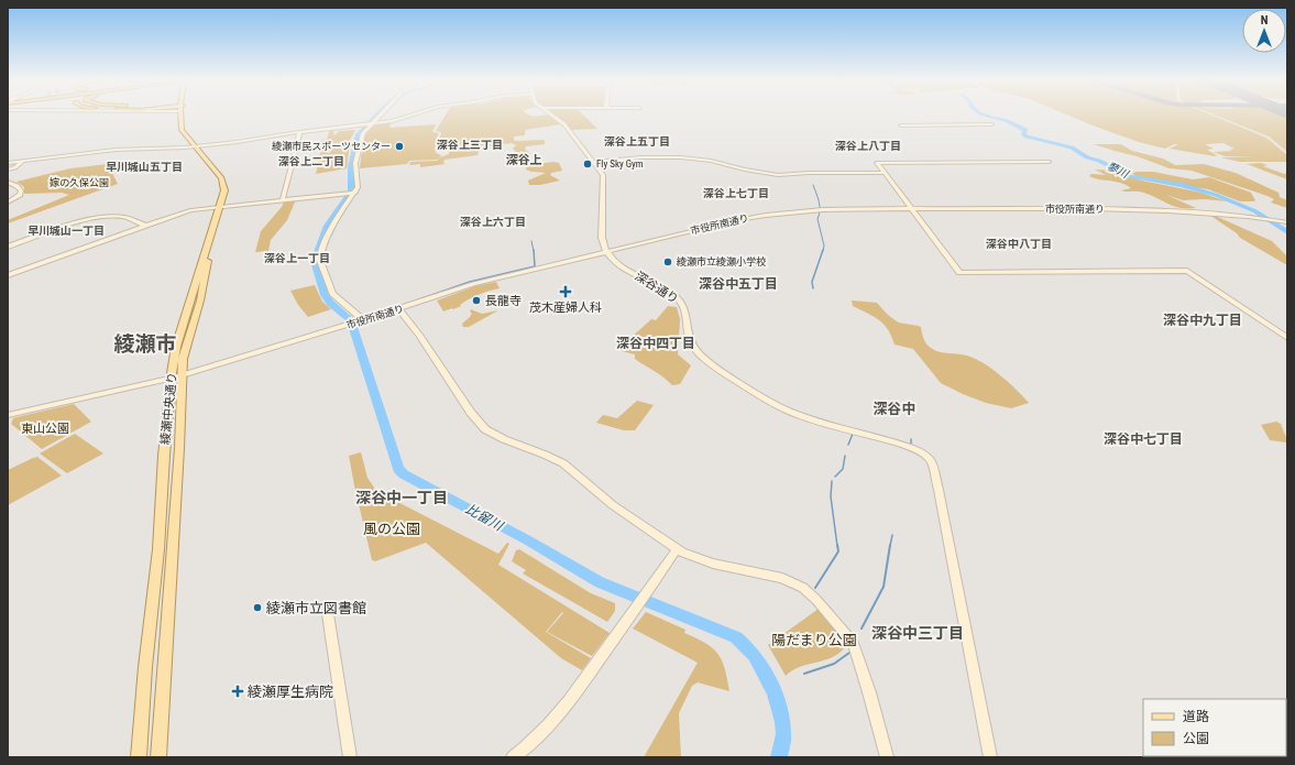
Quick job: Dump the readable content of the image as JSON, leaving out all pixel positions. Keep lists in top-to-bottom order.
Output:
{
  "streets": {
    "main road": ["綾瀬中央通り"],
    "street": ["市役所南通り", "深谷通り"]
  },
  "crossings": [
    ["市役所南通り", "深谷通り"],
    ["市役所南通り", "綾瀬中央通り"]
  ],
  "districts": [
    "深谷上五丁目",
    "深谷上三丁目",
    "深谷上八丁目",
    "深谷上",
    "深谷上二丁目",
    "早川城山五丁目",
    "深谷上七丁目",
    "深谷上六丁目",
    "早川城山一丁目",
    "深谷中八丁目",
    "深谷上一丁目",
    "深谷中五丁目",
    "深谷中九丁目",
    "綾瀬市",
    "深谷中四丁目",
    "深谷中",
    "深谷中七丁目",
    "深谷中一丁目",
    "深谷中三丁目"
  ],
  "water": ["蓼川", "比留川"],
  "parks": [
    "嫁の久保公園",
    "東山公園",
    "風の公園",
    "陽だまり公園"
  ],
  "places": {
    "other": [
      "綾瀬市民スポーツセンター",
      "Fly Sky Gym",
      "綾瀬市立綾瀬小学校",
      "長龍寺",
      "綾瀬市立図書館"
    ],
    "health": ["茂木産婦人科", "綾瀬厚生病院"]
  },
  "legend": ["道路", "公園"],
  "north": "top"
}
